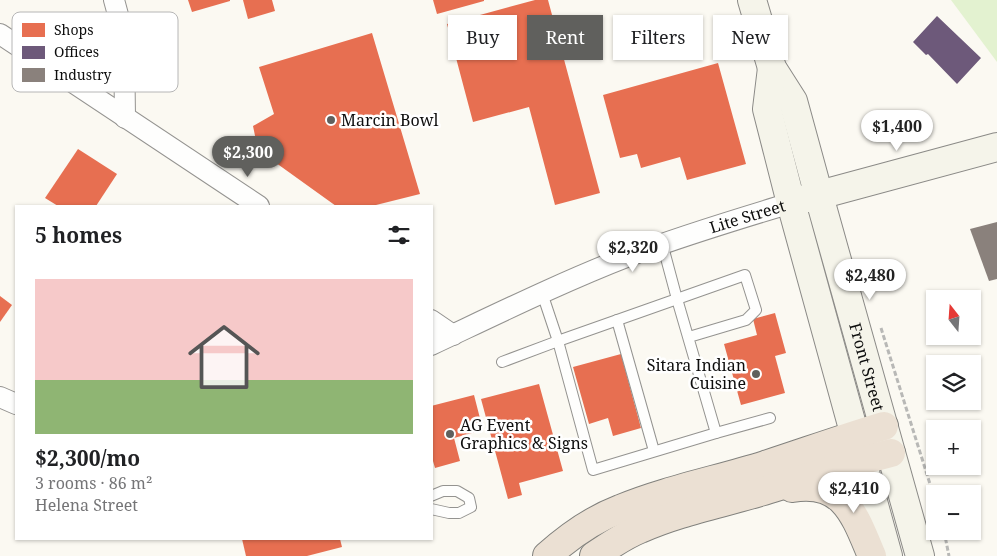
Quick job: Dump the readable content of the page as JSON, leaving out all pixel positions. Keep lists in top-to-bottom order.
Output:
{
  "streets": {
    "main road": ["Lite Street", "Front Street"]
  },
  "crossings": [
    ["Lite Street", "Front Street"]
  ],
  "places": ["Marcin Bowl", "Sitara Indian Cuisine", "AG Event Graphics & Signs"],
  "legend": ["Shops", "Offices", "Industry"],
  "north": "top",
  "page": {
    "chip": [
      "Buy",
      "Rent",
      "Filters",
      "New"
    ],
    "price": [
      "$1,400",
      "$2,300",
      "$2,320",
      "$2,480",
      "$2,410"
    ],
    "heading": "5 homes",
    "list": [
      {
        "name": "$2,300/mo",
        "note": "3 rooms · 86 m² · Helena Street"
      }
    ],
    "map_buttons": ["+", "−"]
  }
}
